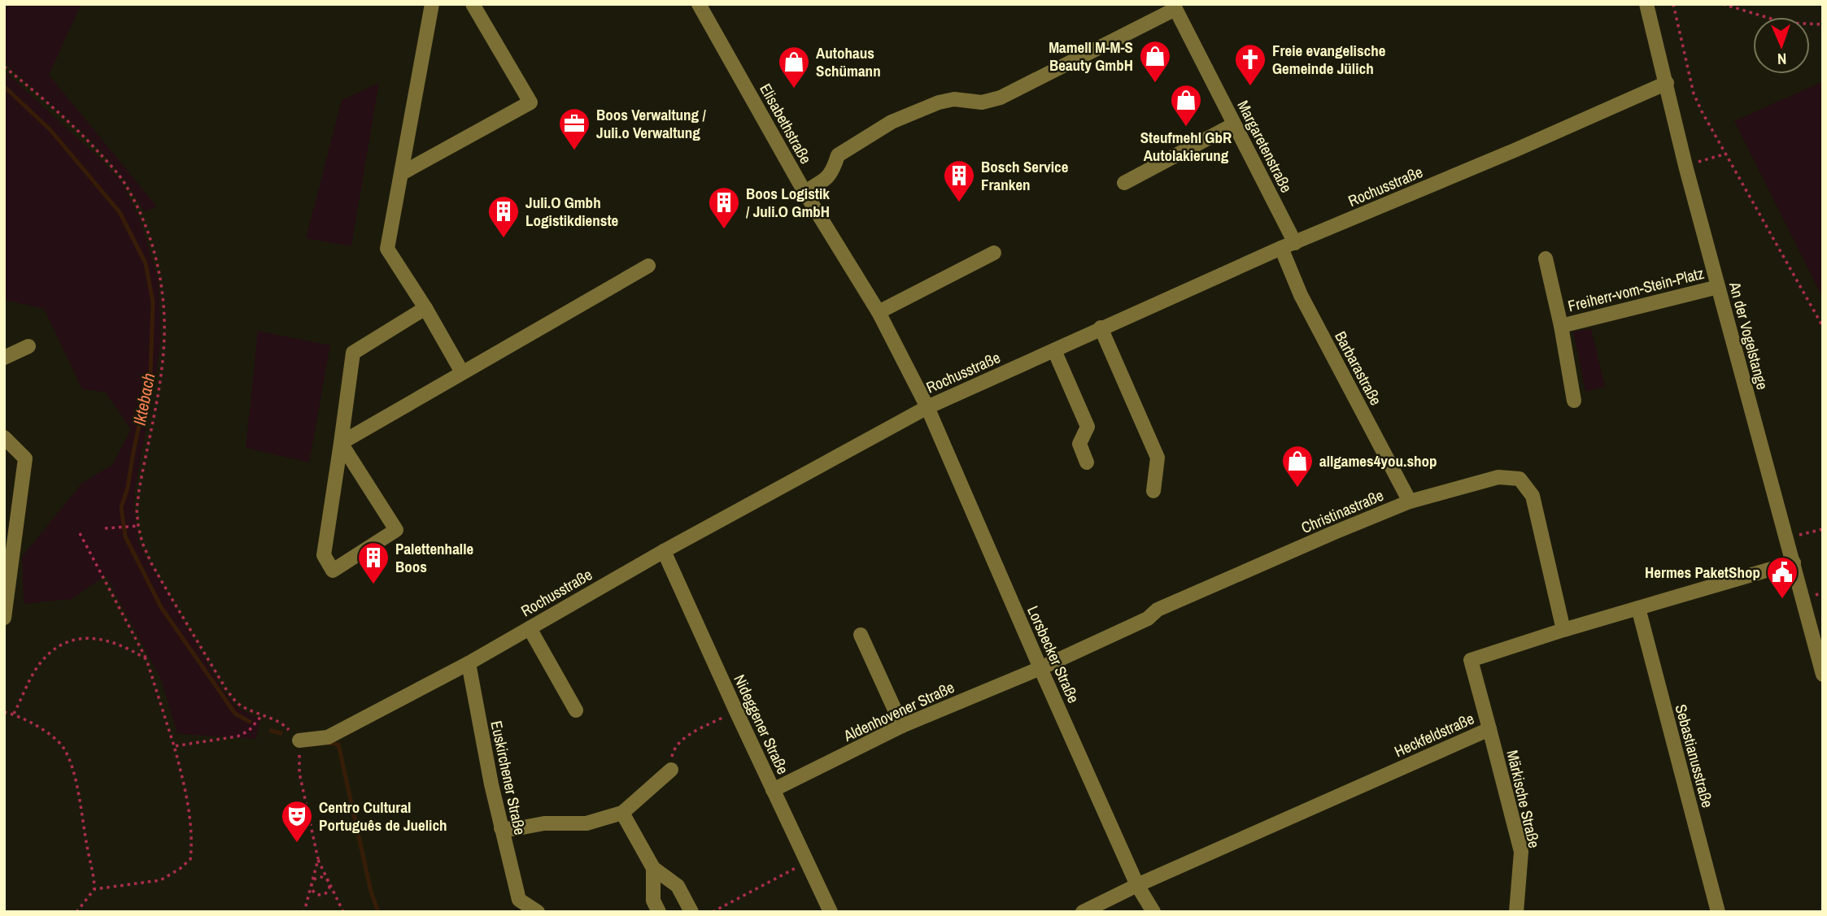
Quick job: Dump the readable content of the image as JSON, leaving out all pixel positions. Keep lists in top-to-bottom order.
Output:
{
  "streets": {
    "street": [
      "Elisabethstraße",
      "Margaretenstraße",
      "Rochusstraße",
      "Freiherr-vom-Stein-Platz",
      "An der Vogelstange",
      "Barbarastraße",
      "Christinastraße",
      "Lorsbecker Straße",
      "Aldenhovener Straße",
      "Nideggener Straße",
      "Heckfeldstraße",
      "Sebastianusstraße",
      "Euskirchener Straße",
      "Märkische Straße"
    ]
  },
  "crossings": [
    ["Elisabethstraße", "Rochusstraße"],
    ["Elisabethstraße", "Lorsbecker Straße"],
    ["Margaretenstraße", "Rochusstraße"],
    ["Margaretenstraße", "Barbarastraße"],
    ["Rochusstraße", "An der Vogelstange"],
    ["Rochusstraße", "Barbarastraße"],
    ["Rochusstraße", "Lorsbecker Straße"],
    ["Rochusstraße", "Nideggener Straße"],
    ["Rochusstraße", "Euskirchener Straße"],
    ["Freiherr-vom-Stein-Platz", "An der Vogelstange"],
    ["An der Vogelstange", "Heckfeldstraße"],
    ["Barbarastraße", "Christinastraße"],
    ["Christinastraße", "Lorsbecker Straße"],
    ["Christinastraße", "Aldenhovener Straße"],
    ["Christinastraße", "Heckfeldstraße"],
    ["Lorsbecker Straße", "Aldenhovener Straße"],
    ["Lorsbecker Straße", "Heckfeldstraße"],
    ["Aldenhovener Straße", "Nideggener Straße"],
    ["Heckfeldstraße", "Sebastianusstraße"],
    ["Heckfeldstraße", "Märkische Straße"]
  ],
  "water": ["Iktebach"],
  "places": {
    "shop": [
      "Mamell M-M-S Beauty GmbH",
      "Autohaus Schümann",
      "Steufmehl GbR Autolakierung",
      "allgames4you.shop"
    ],
    "church": ["Freie evangelische Gemeinde Jülich"],
    "office": ["Boos Verwaltung / Juli.o Verwaltung"],
    "building": [
      "Bosch Service Franken",
      "Boos Logistik / Juli.O GmbH",
      "Juli.O Gmbh Logistikdienste",
      "Palettenhalle Boos"
    ],
    "public building": ["Hermes PaketShop"],
    "theatre": ["Centro Cultural Português de Juelich"]
  },
  "north": "bottom"
}
